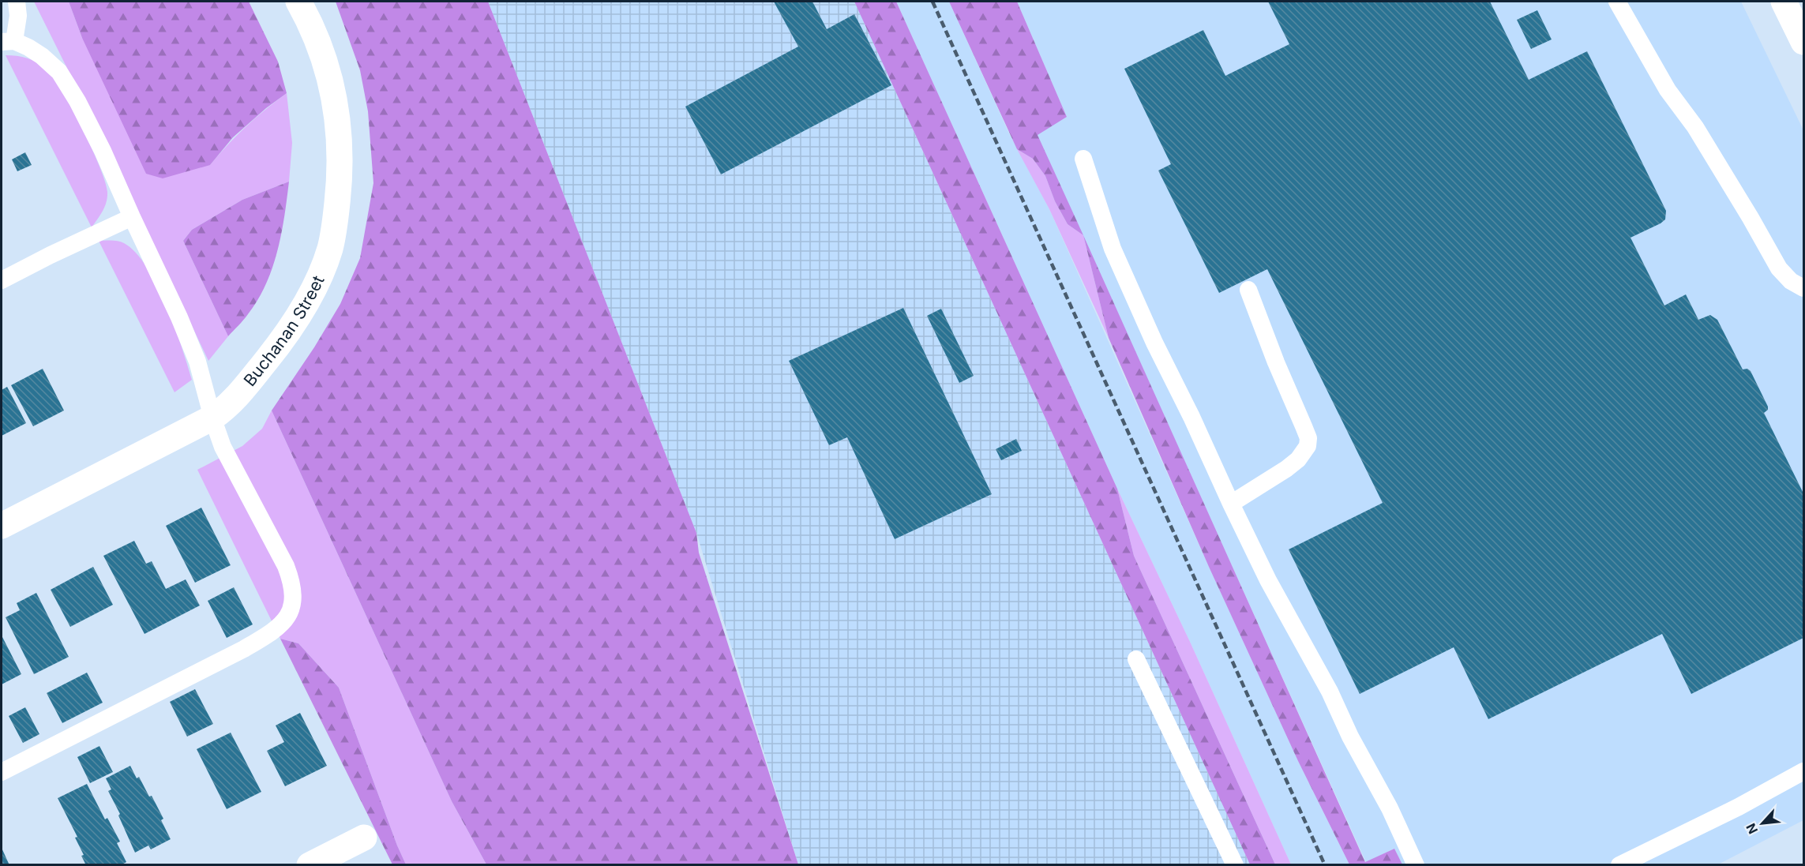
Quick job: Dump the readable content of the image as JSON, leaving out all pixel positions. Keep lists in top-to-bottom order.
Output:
{
  "streets": {
    "street": ["Buchanan Street"]
  },
  "north": "bottom left"
}
